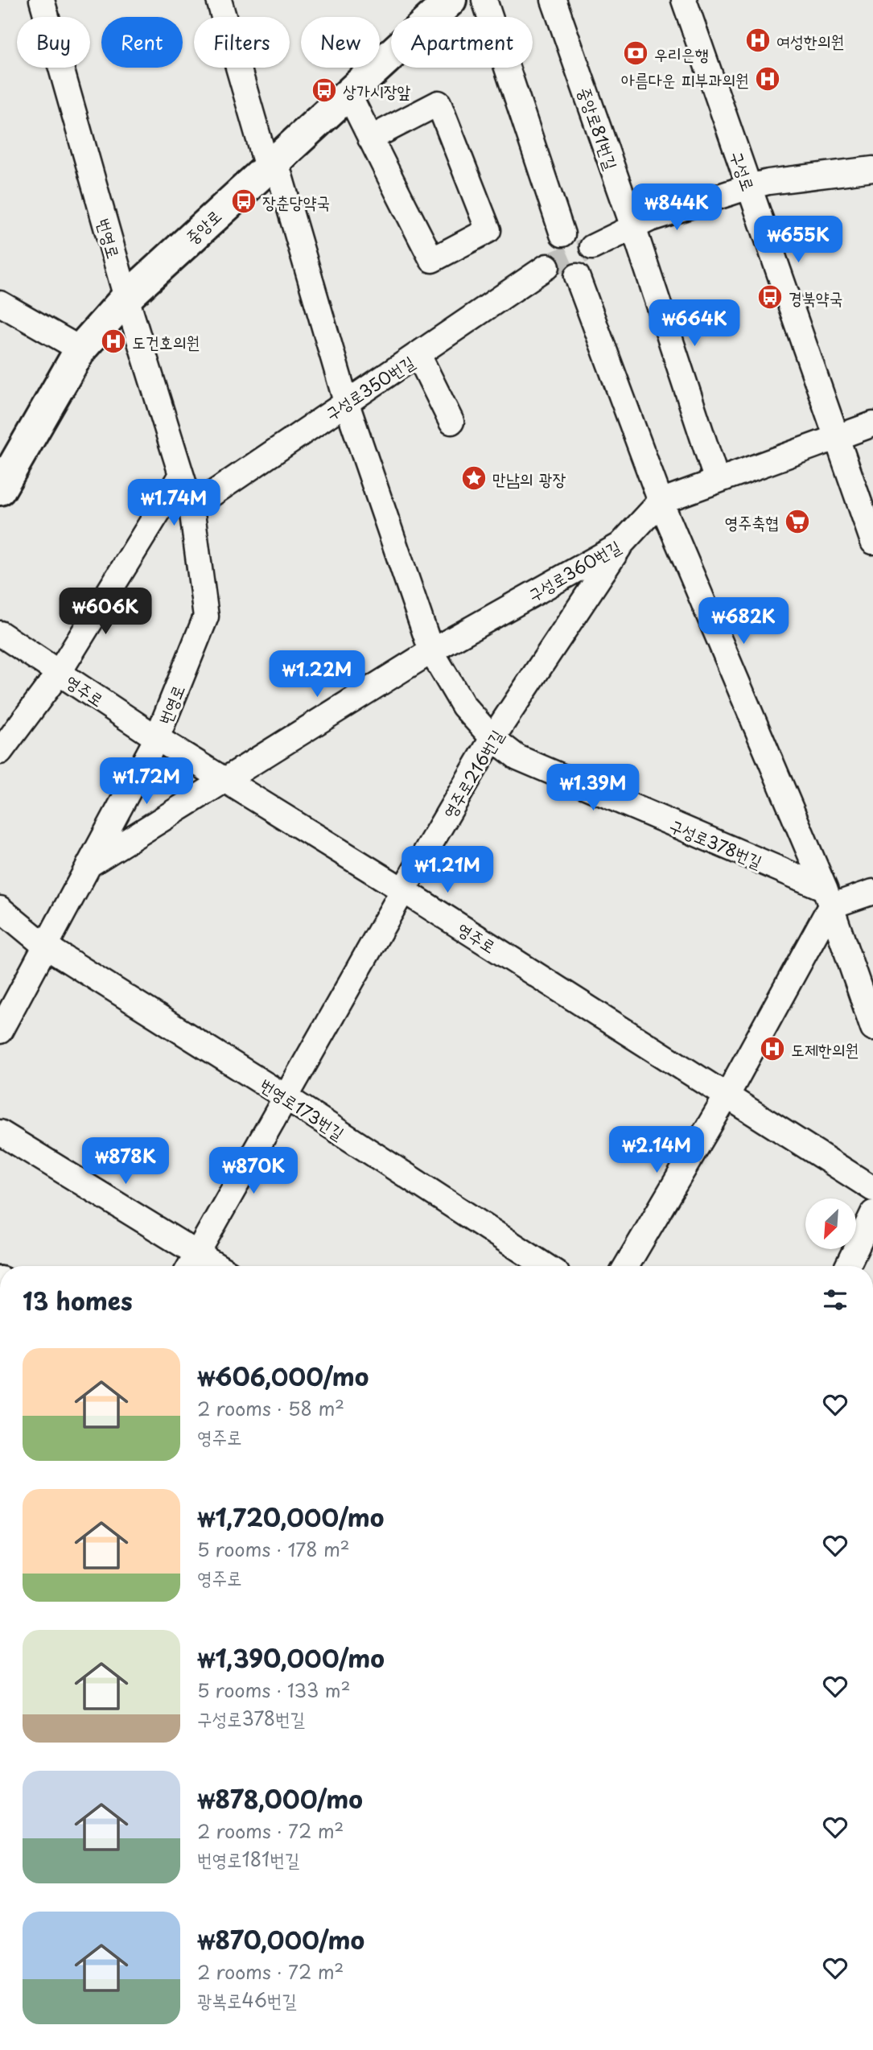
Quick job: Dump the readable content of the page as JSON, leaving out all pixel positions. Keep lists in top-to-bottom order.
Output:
{
  "streets": {
    "main road": ["중앙로"],
    "street": [
      "중앙로81번길",
      "구성로",
      "번영로",
      "구성로350번길",
      "구성로360번길",
      "영주로",
      "영주로216번길",
      "구성로378번길",
      "번영로173번길"
    ]
  },
  "crossings": [
    ["중앙로81번길", "구성로360번길"],
    ["구성로", "구성로360번길"],
    ["중앙로", "번영로"],
    ["중앙로", "구성로378번길"],
    ["번영로", "구성로350번길"],
    ["번영로", "영주로"],
    ["번영로", "번영로173번길"],
    ["구성로350번길", "구성로378번길"],
    ["구성로360번길", "영주로"],
    ["구성로360번길", "영주로216번길"],
    ["구성로360번길", "구성로378번길"],
    ["영주로", "영주로216번길"],
    ["영주로216번길", "구성로378번길"],
    ["영주로216번길", "번영로173번길"]
  ],
  "places": {
    "hospital": [
      "여성한의원",
      "아름다운 피부과의원",
      "도건호의원",
      "도제한의원"
    ],
    "bank": ["우리은행"],
    "bus stop": ["상가시장앞", "장춘당약국", "경북약국"],
    "place": ["만남의 광장"],
    "supermarket": ["영주축협"]
  },
  "north": "bottom left",
  "page": {
    "chip": [
      "Buy",
      "Rent",
      "Filters",
      "New",
      "Apartment"
    ],
    "price": [
      "₩844K",
      "₩655K",
      "₩664K",
      "₩1.74M",
      "₩606K",
      "₩682K",
      "₩1.22M",
      "₩1.72M",
      "₩1.39M",
      "₩1.21M",
      "₩2.14M",
      "₩878K",
      "₩870K"
    ],
    "heading": "13 homes",
    "list": [
      {
        "name": "₩606,000/mo",
        "note": "2 rooms · 58 m² · 영주로"
      },
      {
        "name": "₩1,720,000/mo",
        "note": "5 rooms · 178 m² · 영주로"
      },
      {
        "name": "₩1,390,000/mo",
        "note": "5 rooms · 133 m² · 구성로378번길"
      },
      {
        "name": "₩878,000/mo",
        "note": "2 rooms · 72 m² · 번영로181번길"
      },
      {
        "name": "₩870,000/mo",
        "note": "2 rooms · 72 m² · 광복로46번길"
      }
    ]
  }
}
